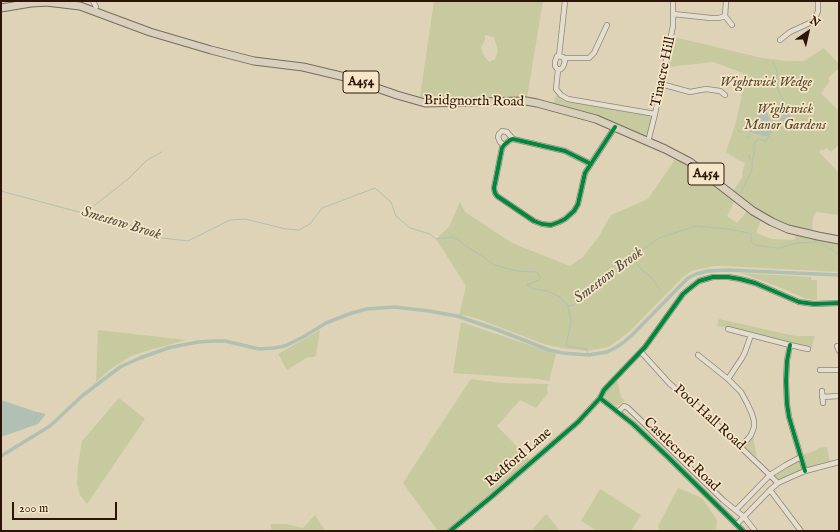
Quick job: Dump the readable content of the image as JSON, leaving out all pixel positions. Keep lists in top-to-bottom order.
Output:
{
  "streets": {
    "highway": ["A454", "Bridgnorth Road"],
    "street": [
      "Tinacre Hill",
      "Pool Hall Road",
      "Castlecroft Road",
      "Radford Lane"
    ]
  },
  "crossings": [
    ["Tinacre Hill", "Bridgnorth Road"],
    ["Pool Hall Road", "Radford Lane"],
    ["Castlecroft Road", "Radford Lane"]
  ],
  "water": ["Smestow Brook"],
  "parks": ["Wightwick Wedge", "Wightwick Manor Gardens"],
  "scale_bar": "200 m",
  "north": "top right"
}
